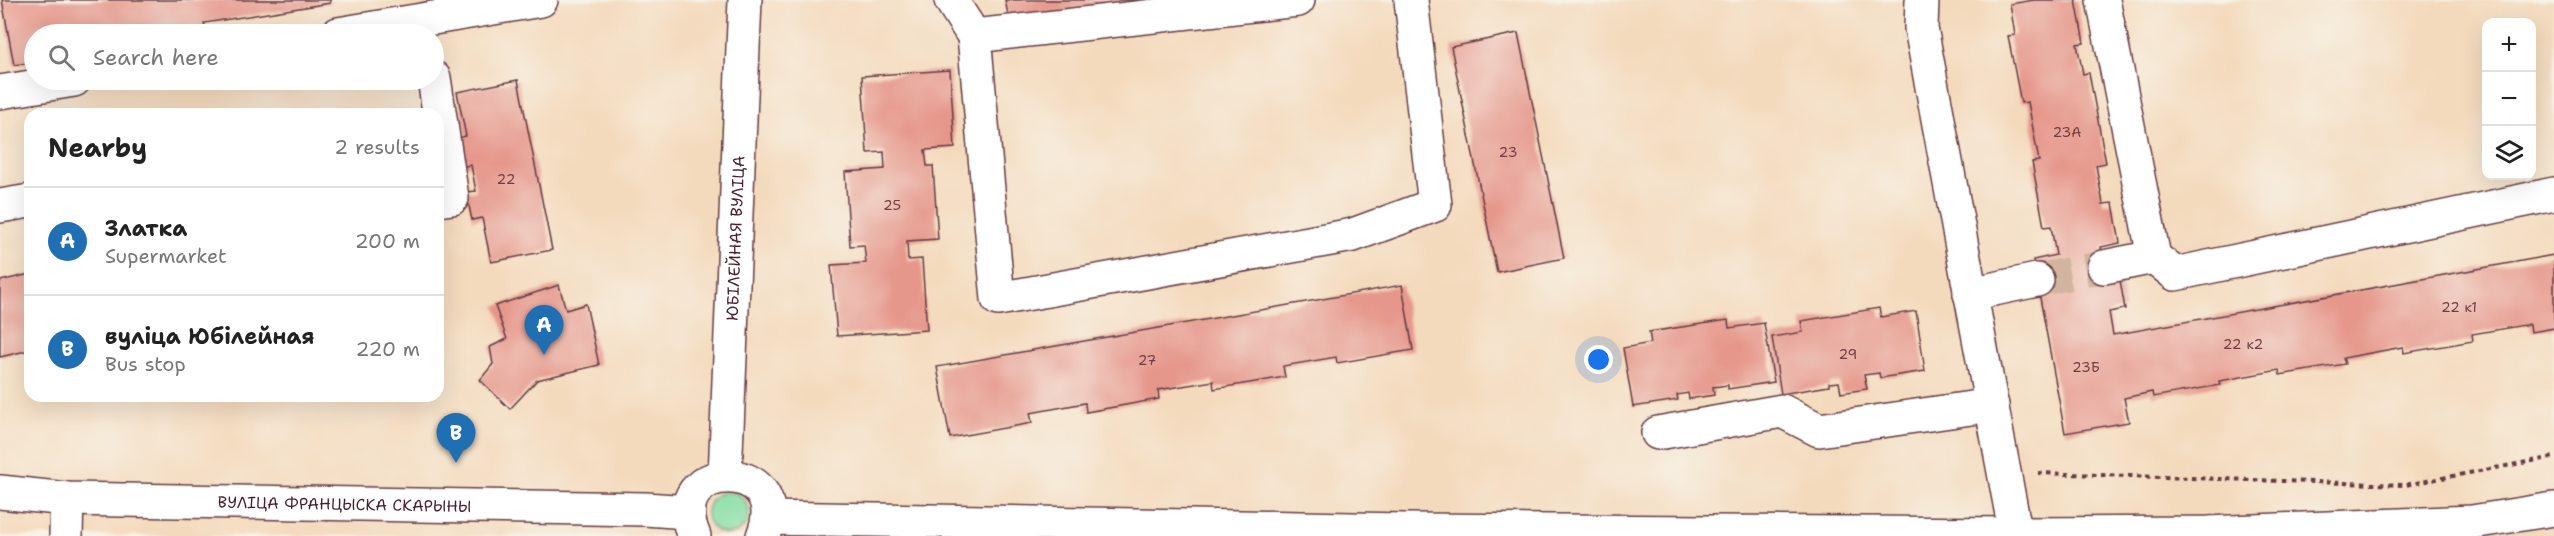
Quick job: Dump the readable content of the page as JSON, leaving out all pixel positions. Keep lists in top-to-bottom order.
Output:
{
  "streets": {
    "street": ["ЮБІЛЕЙНАЯ ВУЛІЦА", "ВУЛІЦА ФРАНЦЫСКА СКАРЫНЫ"]
  },
  "house_numbers": [
    "23А",
    "23",
    "22",
    "25",
    "22 к1",
    "22 к2",
    "29",
    "27",
    "23Б"
  ],
  "page": {
    "map_buttons": ["+", "−"],
    "search": "Search here",
    "heading": ["Nearby", "2 results"],
    "list": [
      {
        "mark": "A",
        "name": "Златка",
        "note": "Supermarket",
        "value": "200 m"
      },
      {
        "mark": "B",
        "name": "вуліца Юбілейная",
        "note": "Bus stop",
        "value": "220 m"
      }
    ],
    "pins": ["A", "B"]
  }
}
